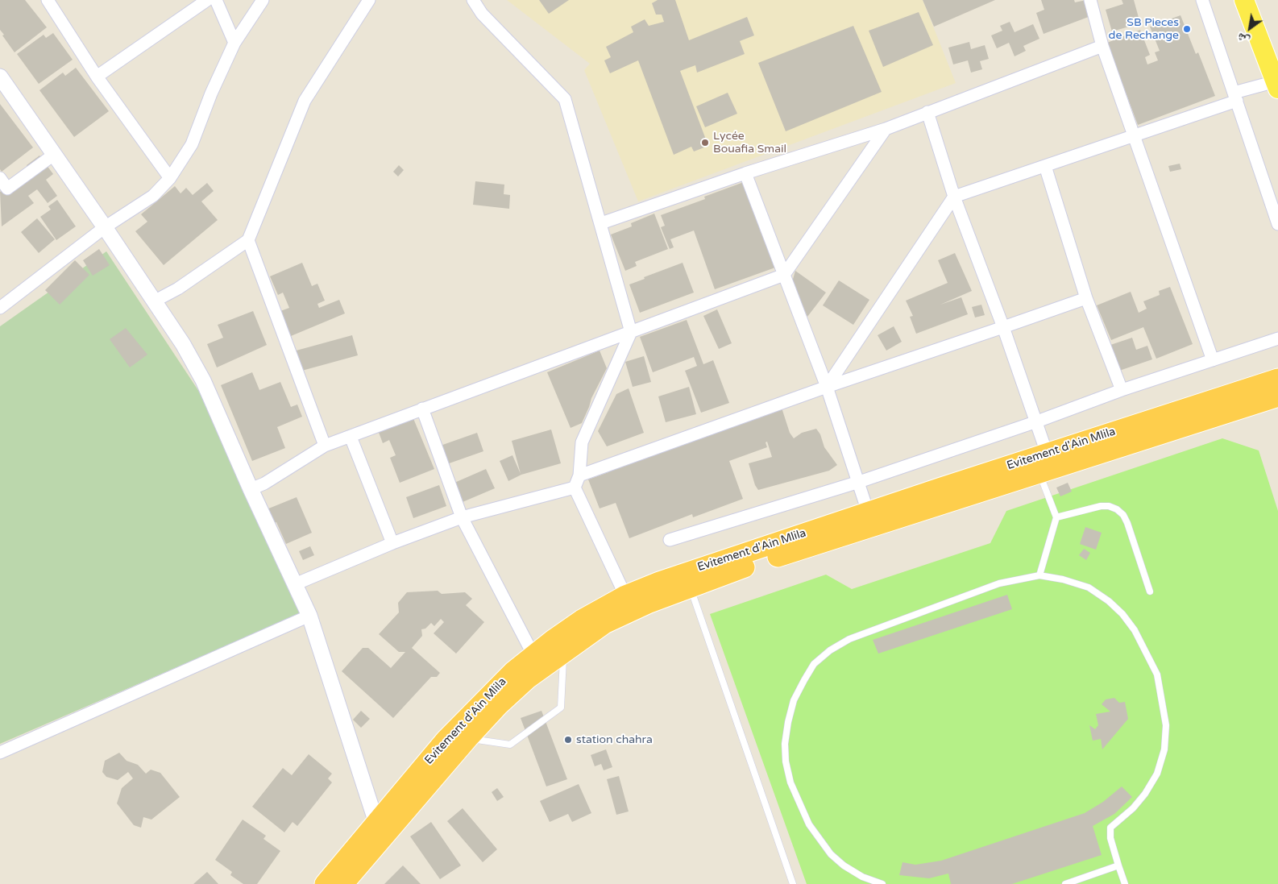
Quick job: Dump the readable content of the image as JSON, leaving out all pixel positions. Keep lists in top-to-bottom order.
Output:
{
  "streets": {
    "highway": ["Evitement d'Ain Mlila"]
  },
  "places": ["SB Pieces de Rechange", "Lycée Bouafia Smail", "station chahra"],
  "north": "bottom left"
}
